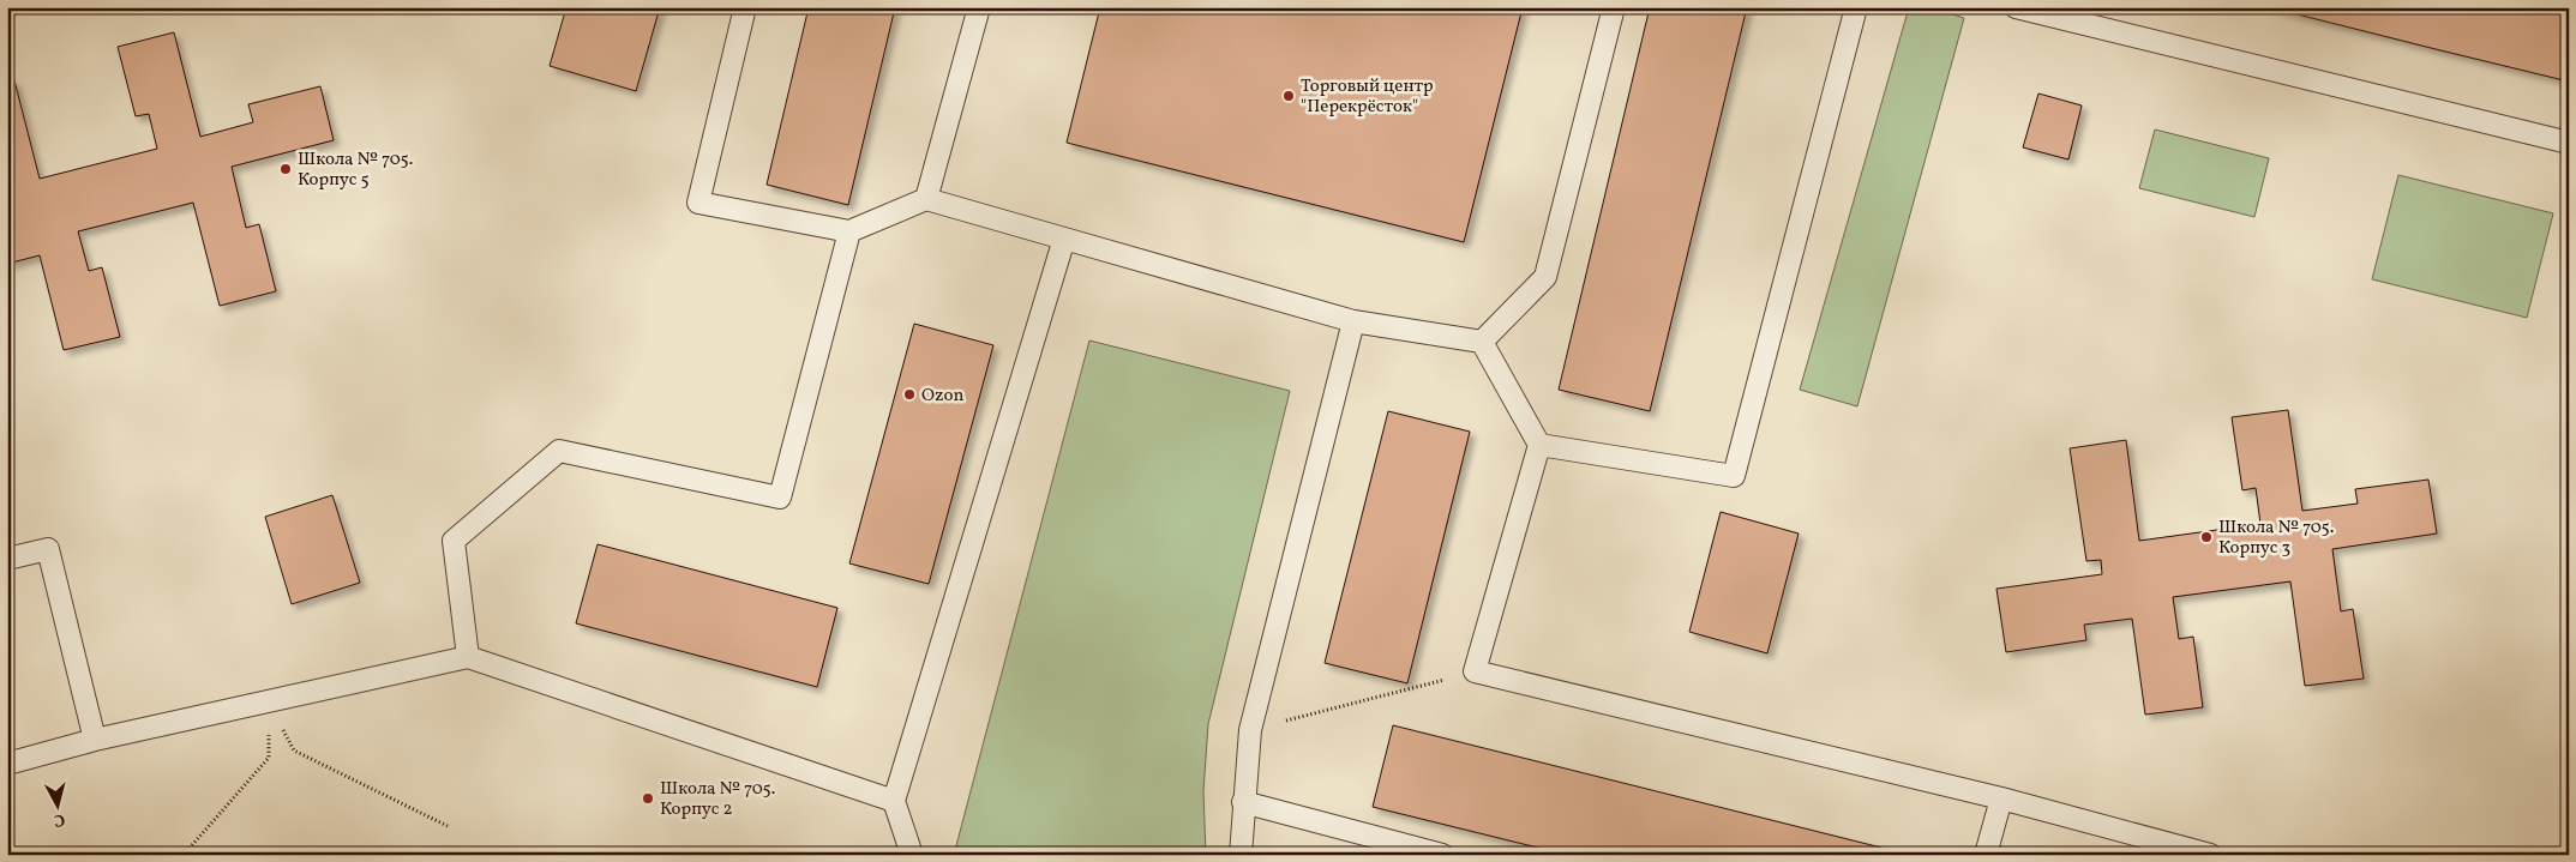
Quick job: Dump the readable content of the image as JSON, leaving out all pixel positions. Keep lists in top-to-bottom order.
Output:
{
  "places": [
    "Торговый центр \"Перекрёсток\"",
    "Школа № 705. Корпус 5",
    "Ozon",
    "Школа № 705. Корпус 3",
    "Школа № 705. Корпус 2"
  ],
  "north": "bottom"
}
